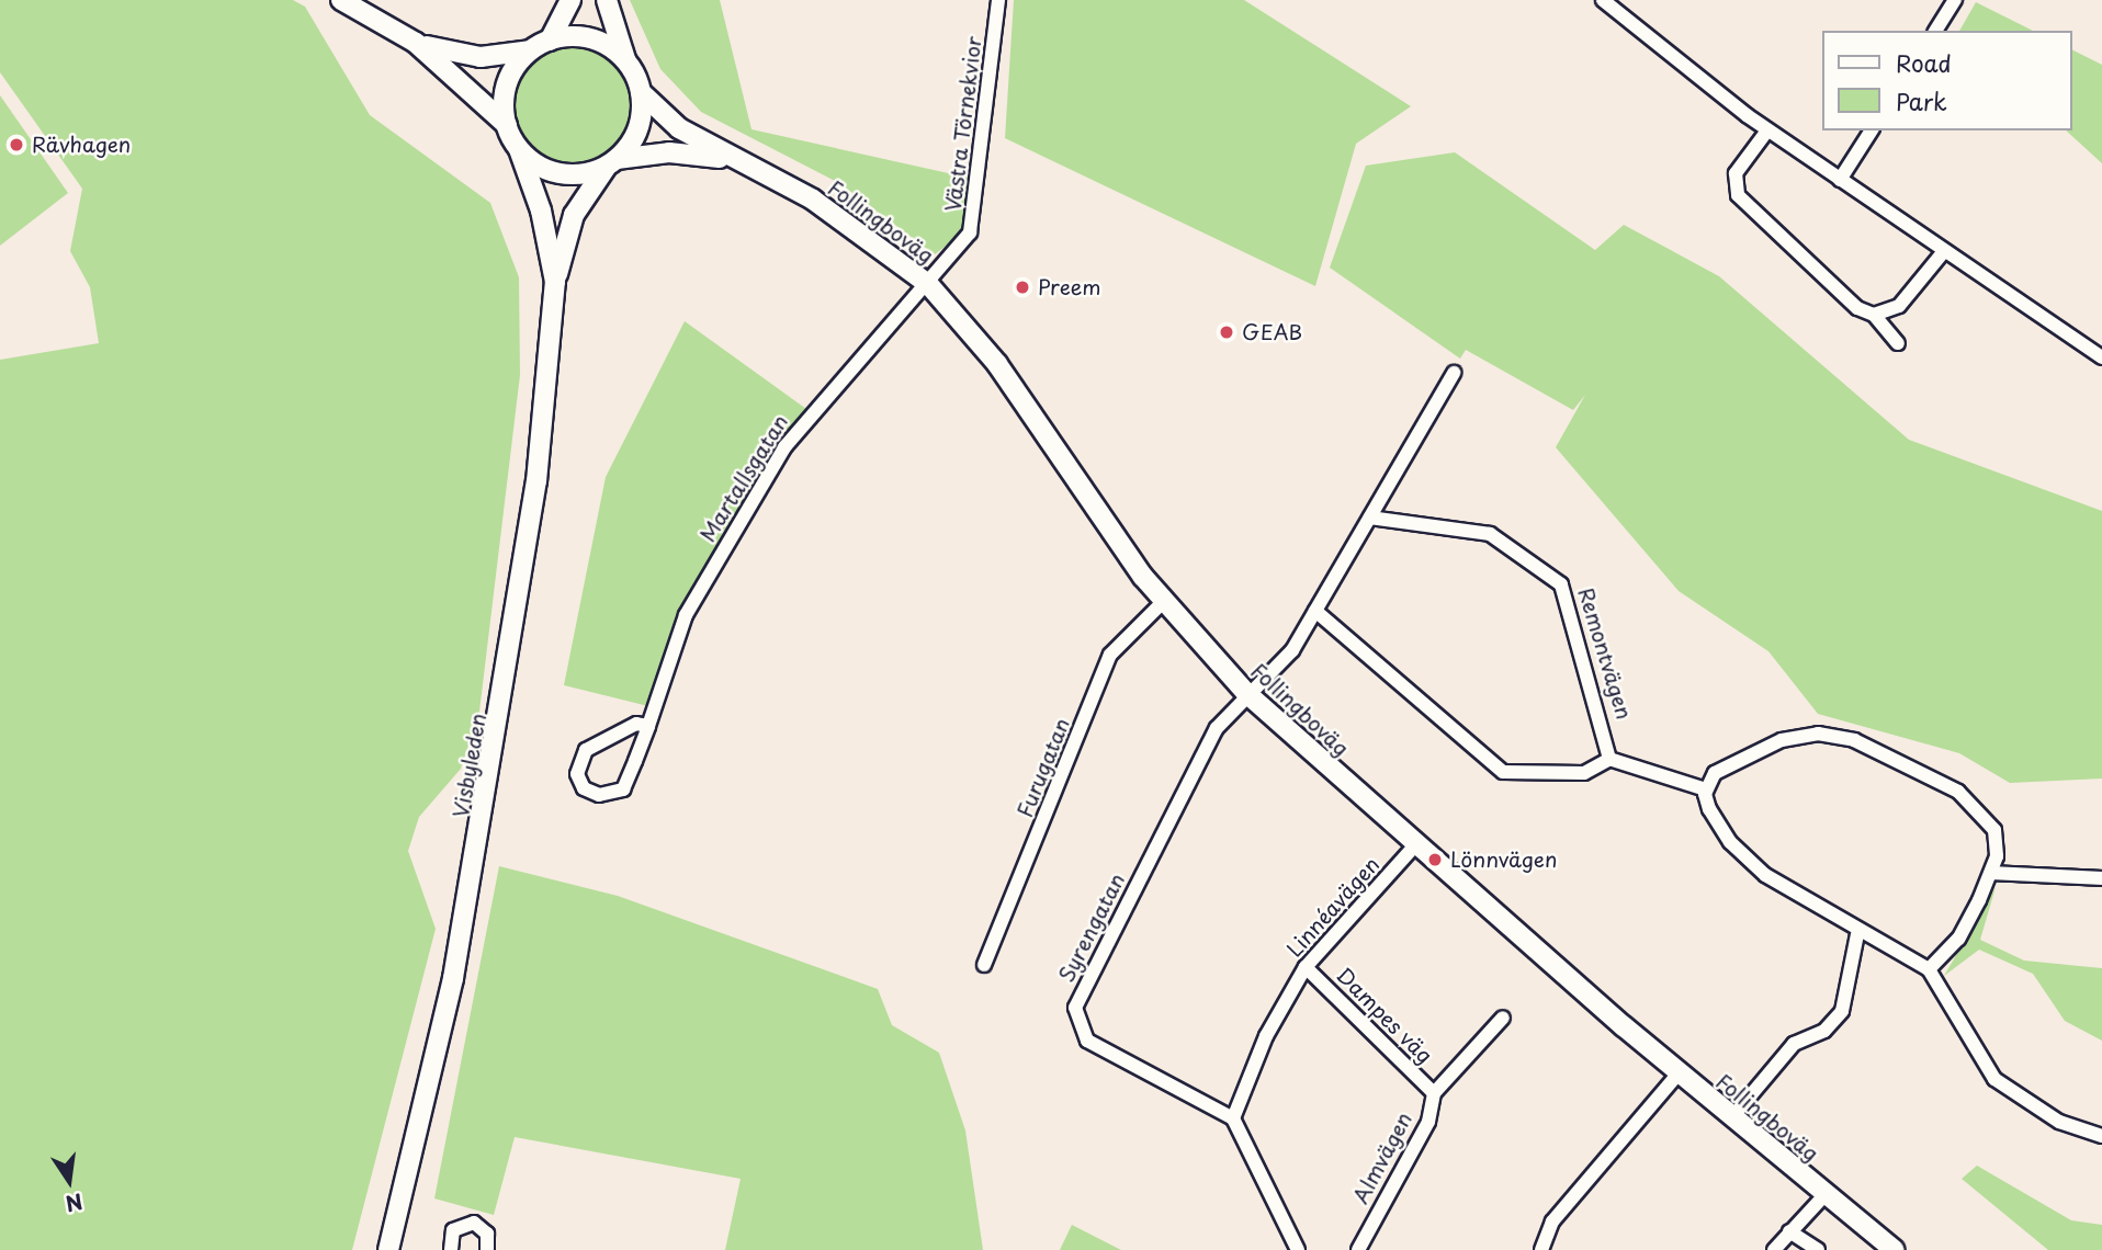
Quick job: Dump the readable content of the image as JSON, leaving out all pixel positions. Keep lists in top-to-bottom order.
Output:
{
  "streets": {
    "main road": ["Follingboväg", "Visbyleden"],
    "street": [
      "Västra Törnekvior",
      "Martallsgatan",
      "Remontvägen",
      "Furugatan",
      "Linnéavägen",
      "Syrengatan",
      "Dampes väg",
      "Almvägen"
    ]
  },
  "crossings": [
    ["Västra Törnekvior", "Follingboväg"],
    ["Västra Törnekvior", "Martallsgatan"],
    ["Follingboväg", "Martallsgatan"],
    ["Follingboväg", "Visbyleden"],
    ["Follingboväg", "Furugatan"],
    ["Follingboväg", "Linnéavägen"],
    ["Follingboväg", "Syrengatan"],
    ["Linnéavägen", "Syrengatan"],
    ["Linnéavägen", "Dampes väg"],
    ["Dampes väg", "Almvägen"]
  ],
  "places": [
    "Rävhagen",
    "Preem",
    "GEAB",
    "Lönnvägen"
  ],
  "legend": ["Road", "Park"],
  "north": "bottom"
}
